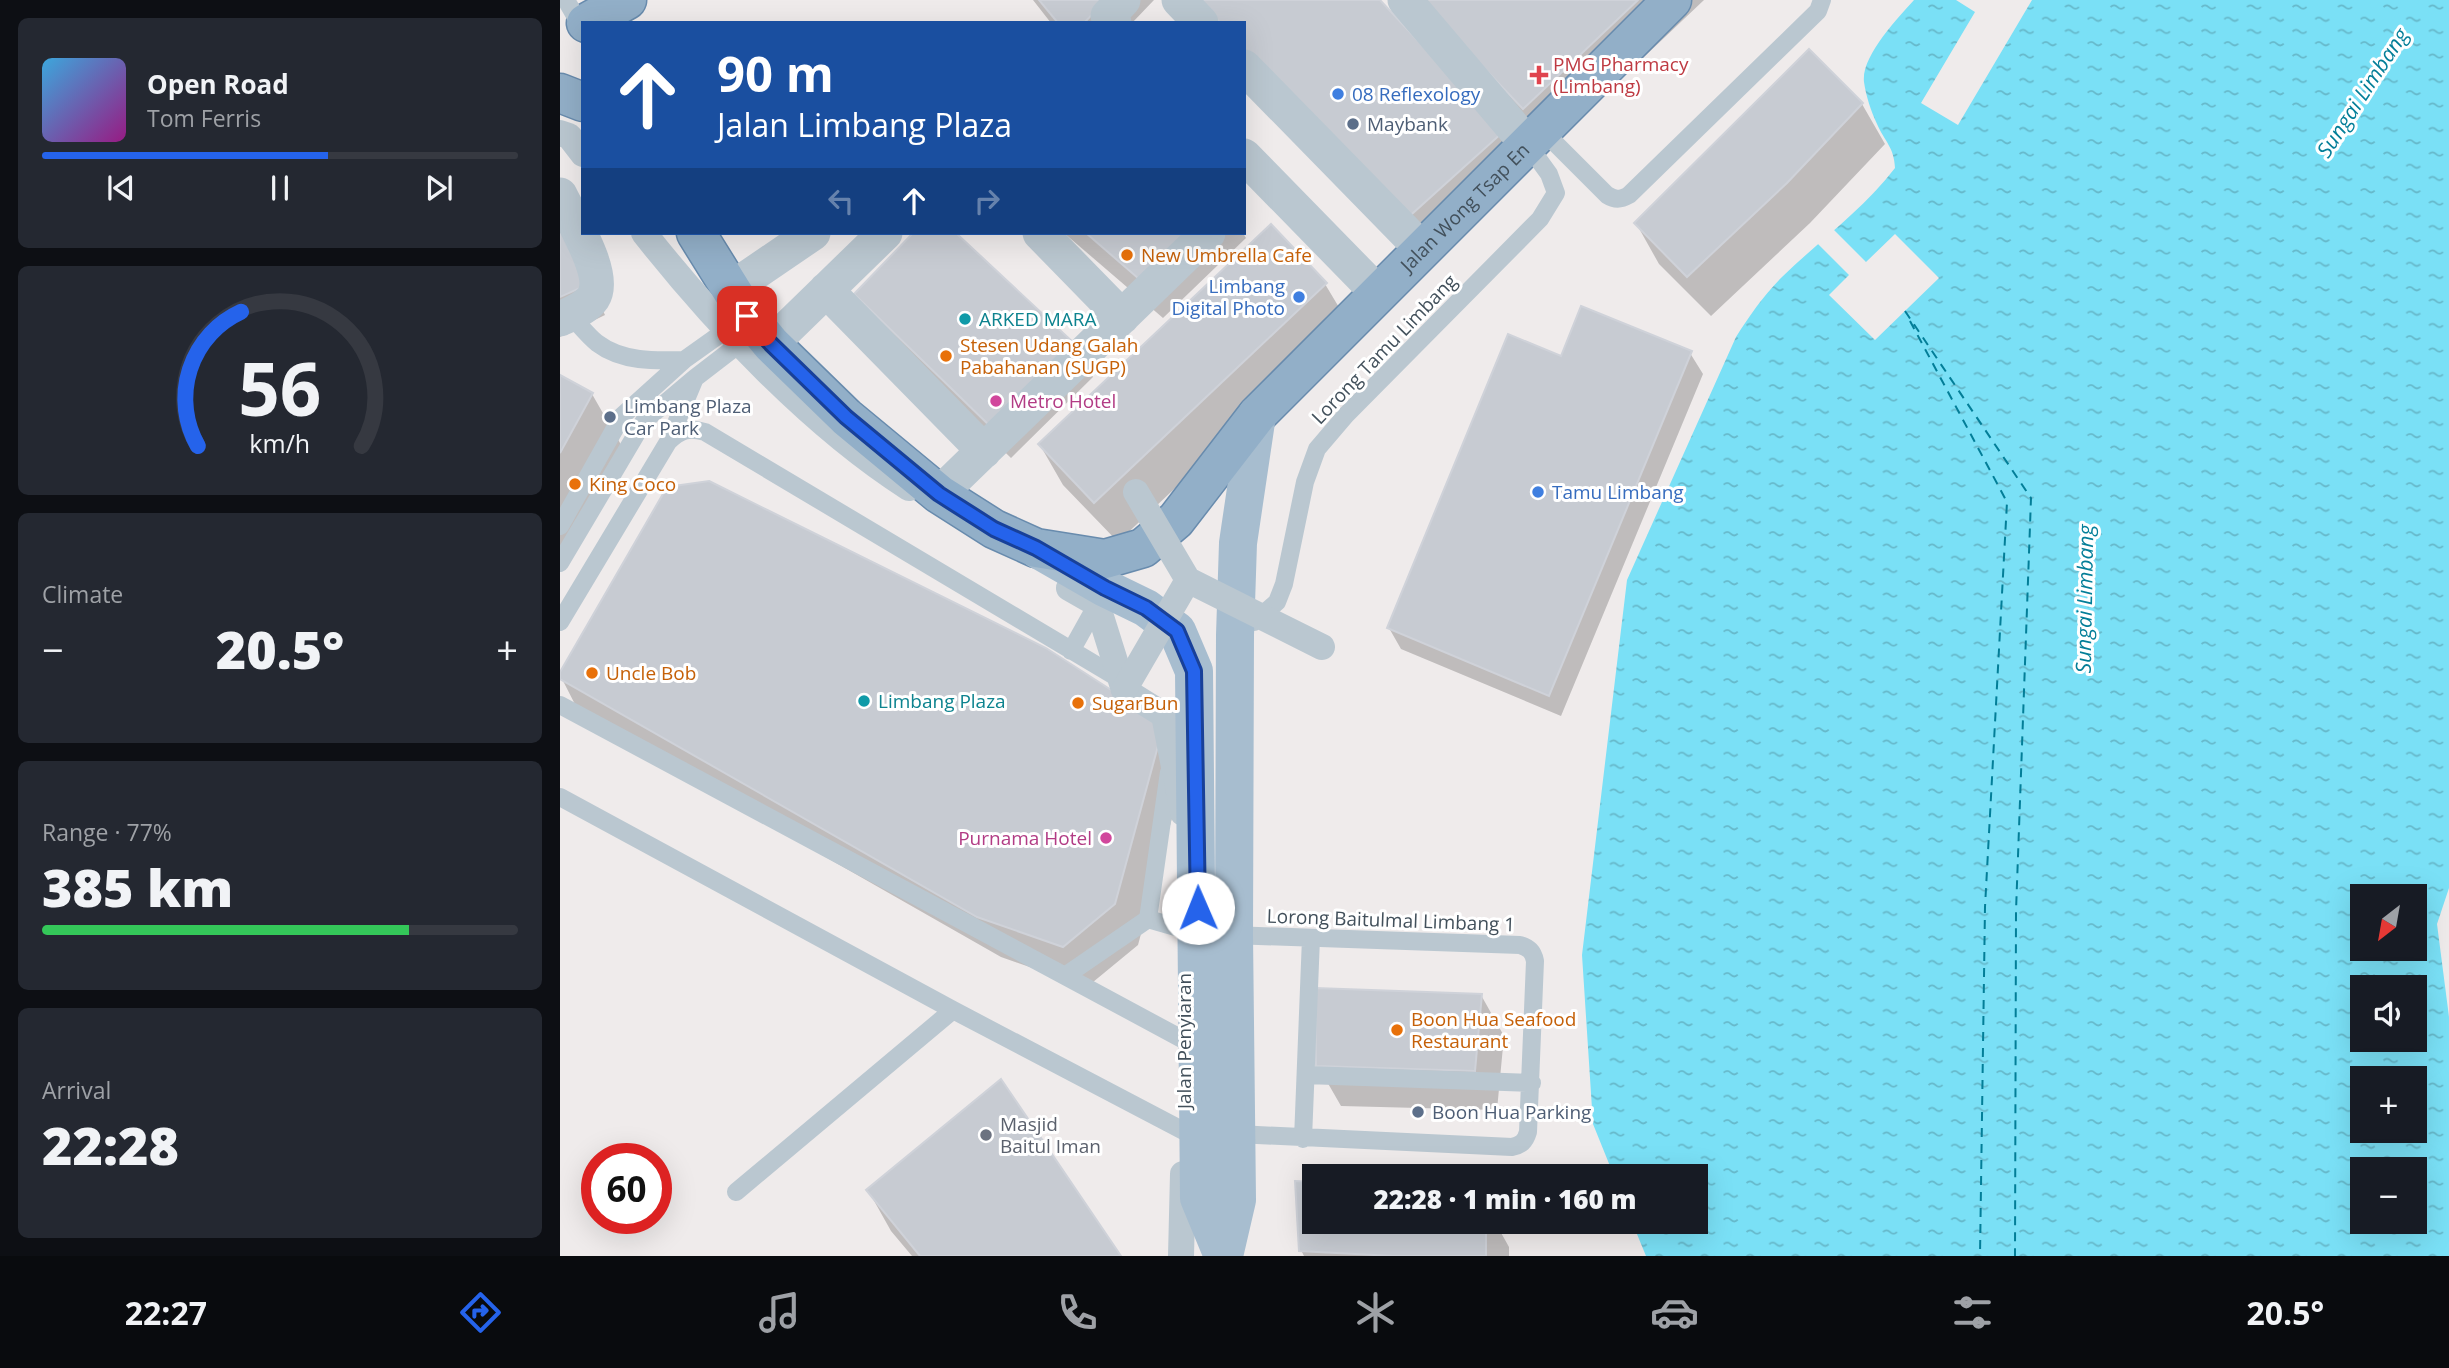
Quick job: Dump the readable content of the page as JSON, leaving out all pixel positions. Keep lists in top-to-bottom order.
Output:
{
  "streets": {
    "highway": ["Jalan Wong Tsap En"],
    "street": ["Jalan Penyiaran"],
    "lane": ["Lorong Tamu Limbang", "Lorong Baitulmal Limbang 1"]
  },
  "crossings": [
    ["Jalan Wong Tsap En", "Lorong Tamu Limbang"]
  ],
  "water": ["Sungai Limbang"],
  "places": {
    "health": ["PMG Pharmacy (Limbang)"],
    "other": [
      "08 Reflexology",
      "Maybank",
      "New Umbrella Cafe",
      "Limbang Digital Photo",
      "ARKED MARA",
      "Stesen Udang Galah Pabahanan (SUGP)",
      "Metro Hotel",
      "Limbang Plaza Car Park",
      "King Coco",
      "Tamu Limbang",
      "Uncle Bob",
      "Limbang Plaza",
      "SugarBun",
      "Purnama Hotel",
      "Boon Hua Seafood Restaurant",
      "Boon Hua Parking",
      "Masjid Baitul Iman"
    ]
  },
  "north": "bottom left",
  "page": {
    "turn": ["90 m", "Jalan Limbang Plaza"],
    "song": ["Open Road", "Tom Ferris"],
    "tile": [
      "Climate",
      ["Range · 77%", "385 km"],
      ["Arrival", "22:28"]
    ],
    "heat": ["−", "20.5°", "+"],
    "map_buttons": ["+", "−"],
    "limit": "60",
    "trip": "22:28 · 1 min · 160 m",
    "tabs": ["22:27", "20.5°"],
    "gauge": ["56", "km/h"]
  }
}
